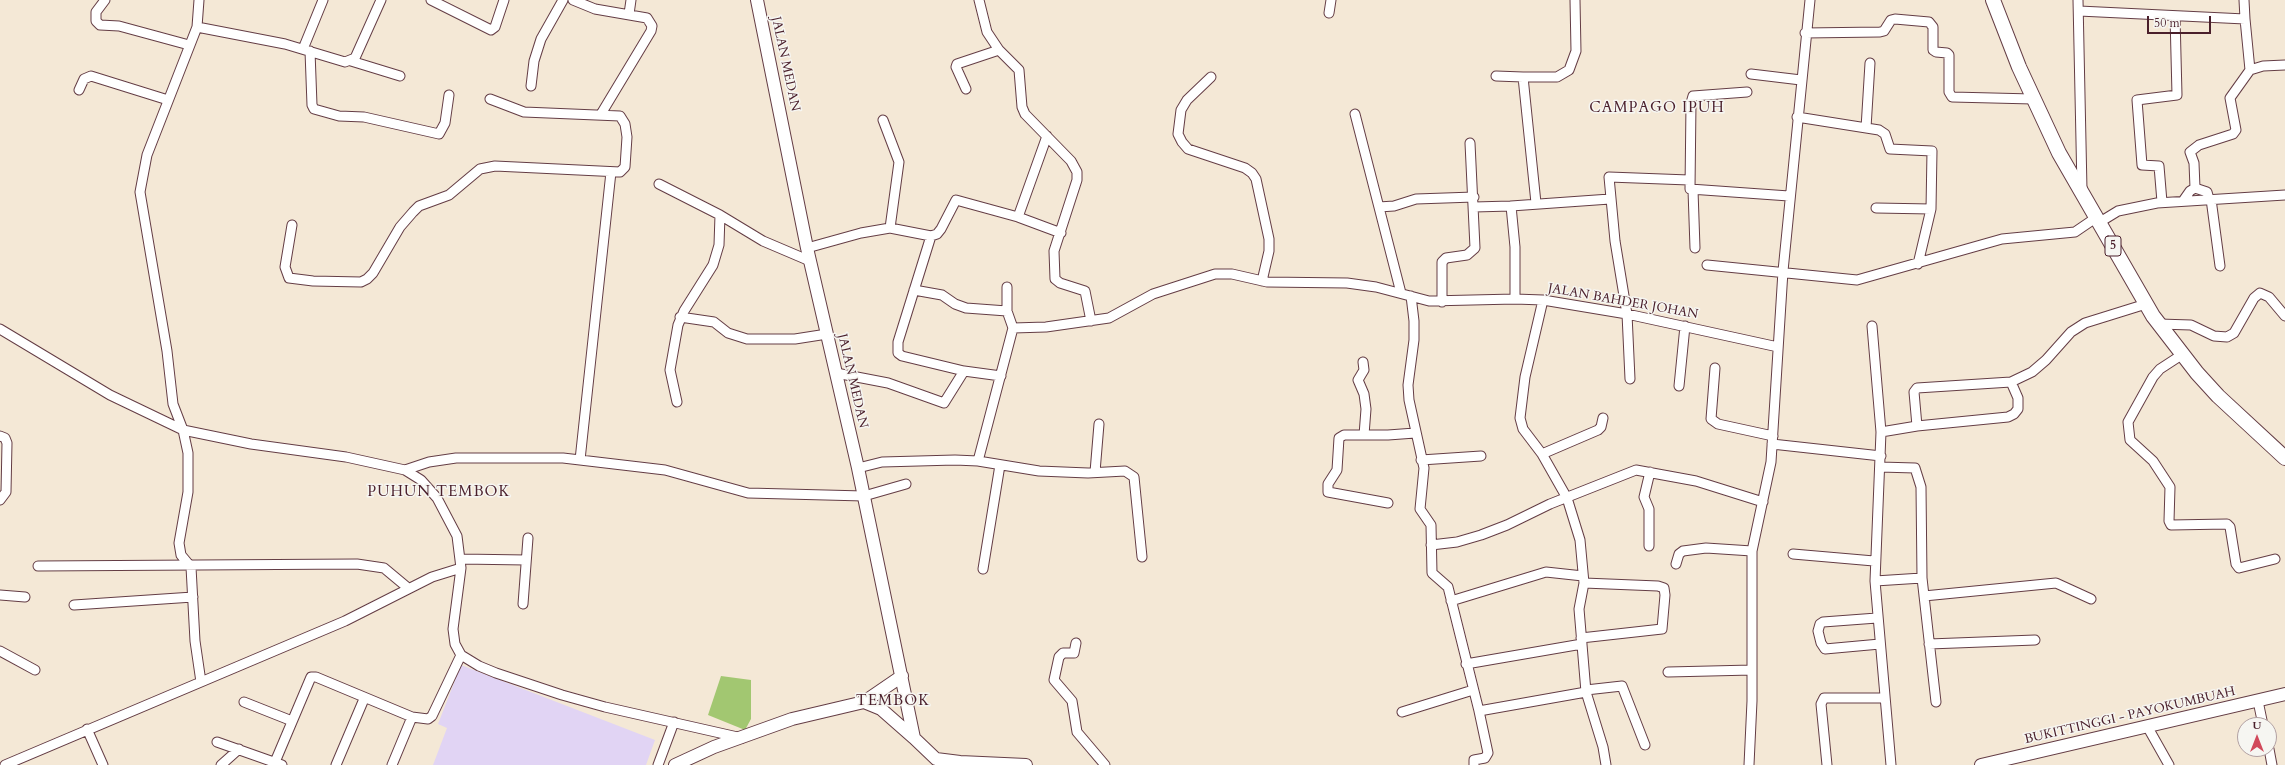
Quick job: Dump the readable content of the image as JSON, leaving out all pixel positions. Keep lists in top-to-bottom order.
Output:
{
  "streets": {
    "highway": ["5"],
    "main road": ["JALAN MEDAN", "BUKITTINGGI - PAYOKUMBUAH"],
    "street": ["JALAN BAHDER JOHAN"]
  },
  "districts": ["CAMPAGO IPUH", "PUHUN TEMBOK", "TEMBOK"],
  "scale_bar": "50 m",
  "north": "top"
}
